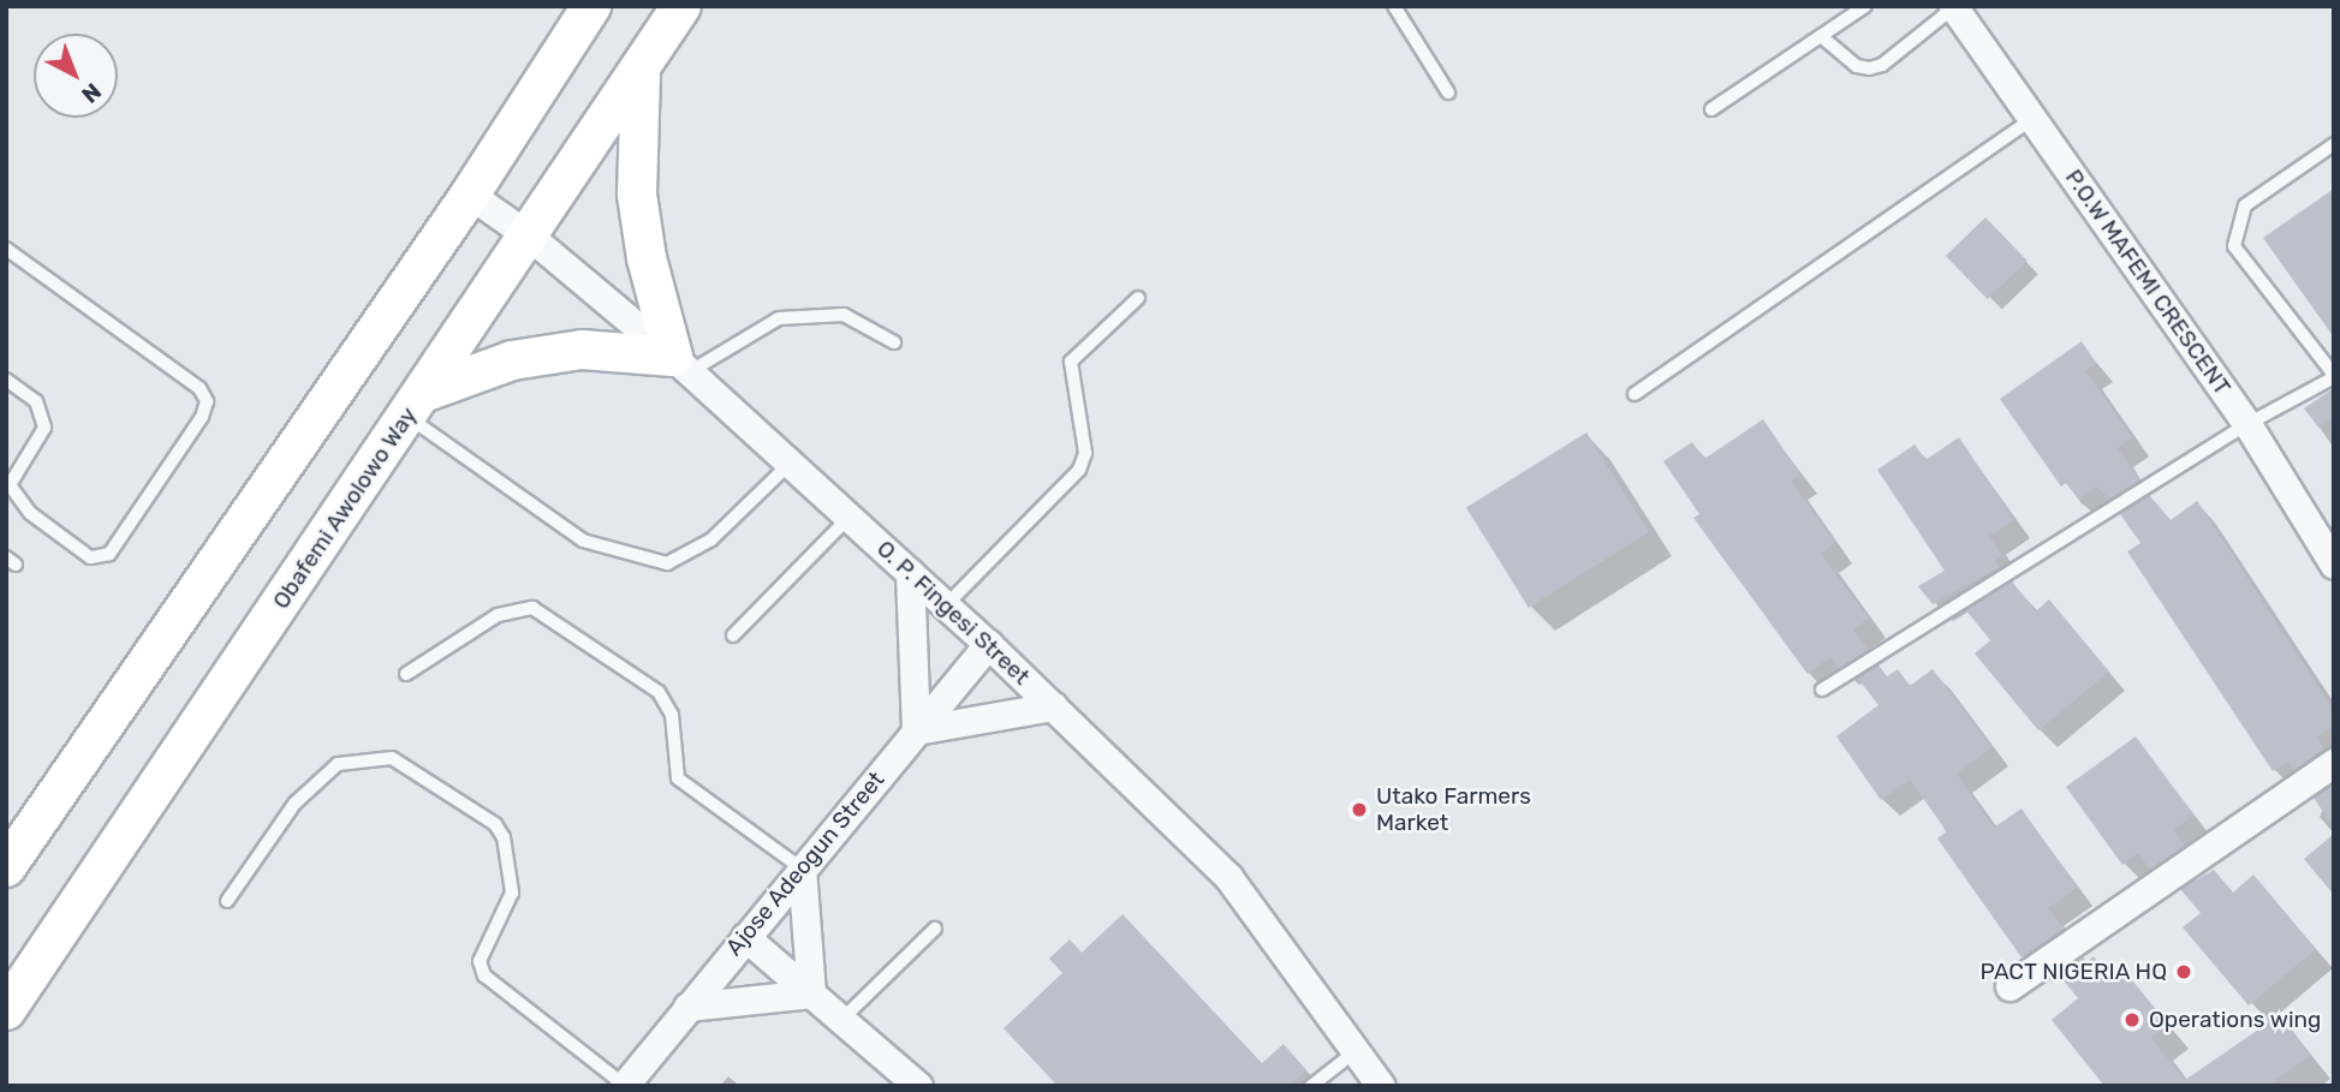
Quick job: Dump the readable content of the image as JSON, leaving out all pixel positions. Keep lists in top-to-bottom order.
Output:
{
  "streets": {
    "main road": ["Obafemi Awolowo Way"],
    "street": ["P.O.W MAFEMI CRESCENT", "O. P. Fingesi Street", "Ajose Adeogun Street"]
  },
  "crossings": [
    ["Obafemi Awolowo Way", "O. P. Fingesi Street"],
    ["O. P. Fingesi Street", "Ajose Adeogun Street"]
  ],
  "places": ["Utako Farmers Market", "PACT NIGERIA HQ", "Operations wing"],
  "north": "bottom right"
}
